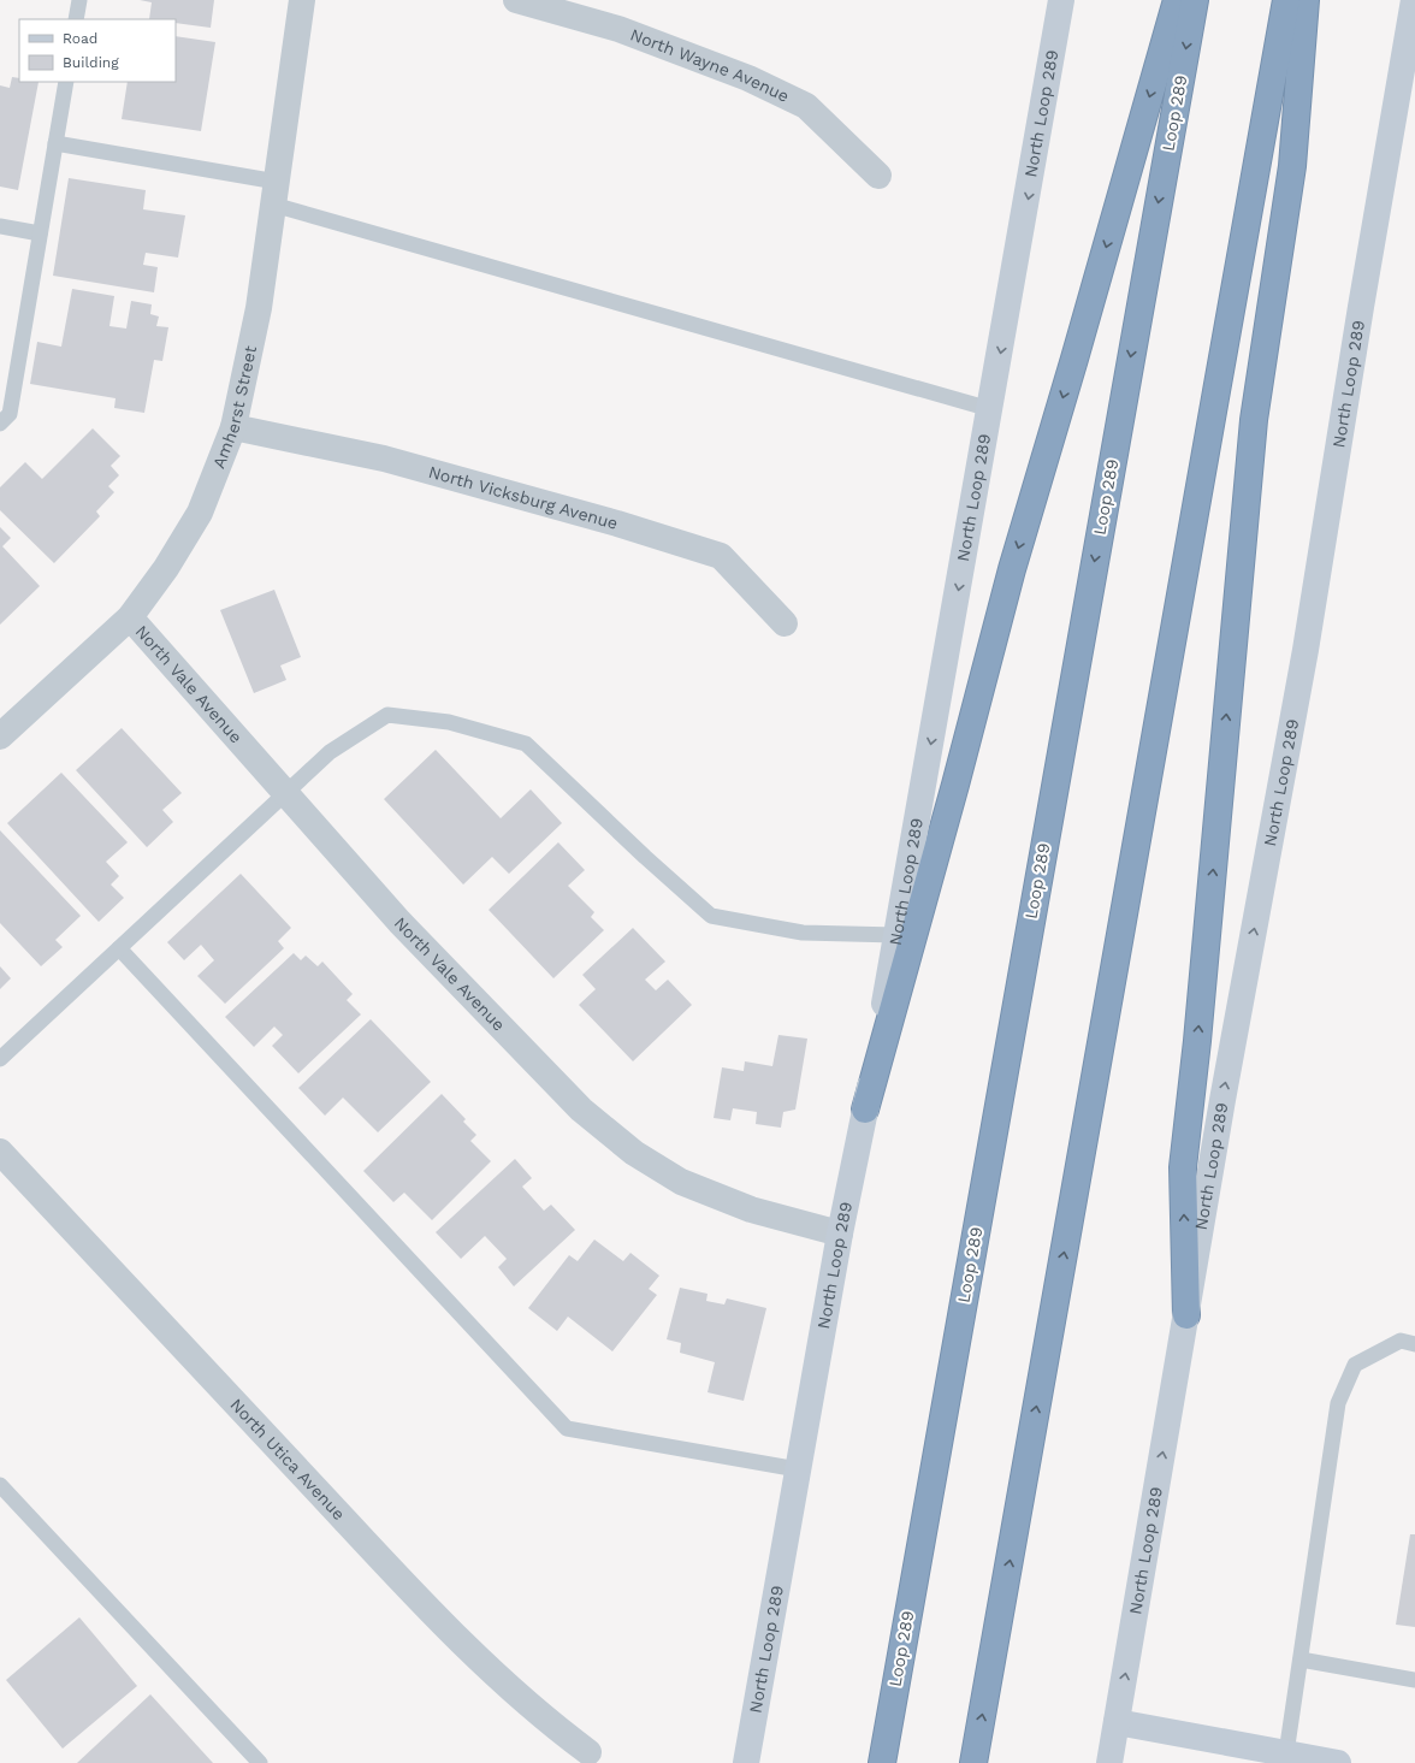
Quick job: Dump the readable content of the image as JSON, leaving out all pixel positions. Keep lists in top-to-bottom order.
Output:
{
  "streets": {
    "highway": ["Loop 289"],
    "main road": ["North Loop 289"],
    "street": [
      "North Wayne Avenue",
      "Amherst Street",
      "North Vicksburg Avenue",
      "North Vale Avenue",
      "North Utica Avenue"
    ]
  },
  "crossings": [
    ["North Loop 289", "North Vale Avenue"],
    ["Amherst Street", "North Vicksburg Avenue"],
    ["Amherst Street", "North Vale Avenue"]
  ],
  "legend": ["Road", "Building"]
}
